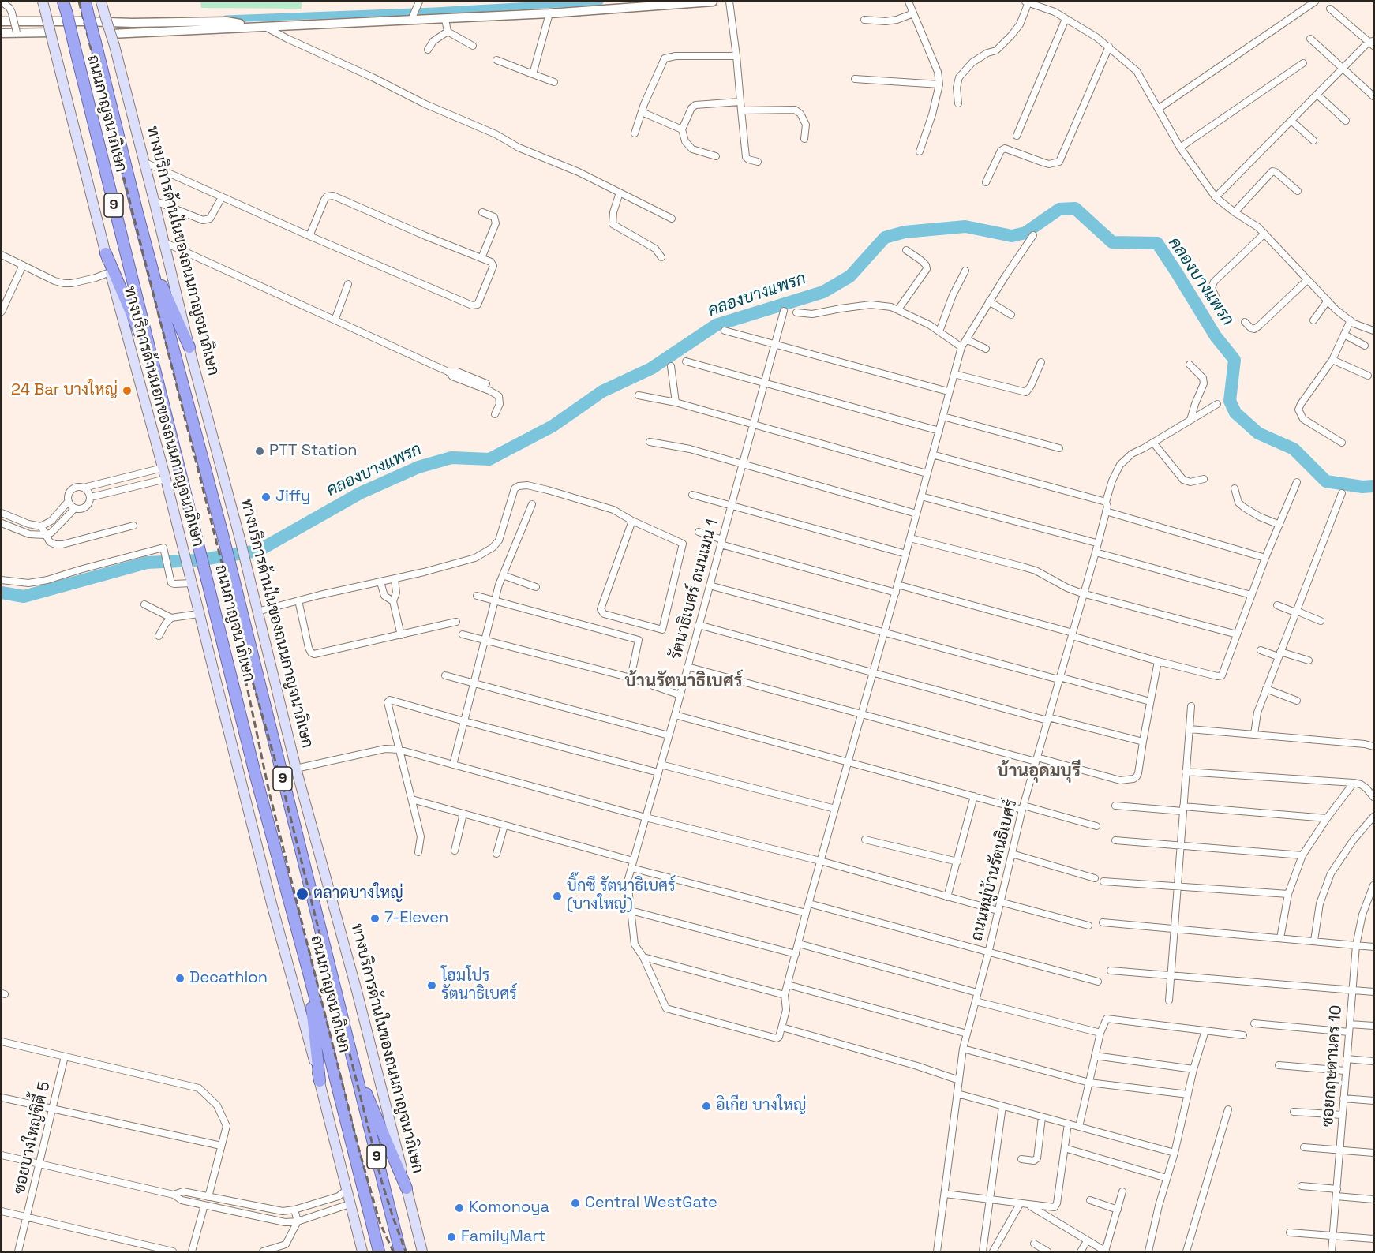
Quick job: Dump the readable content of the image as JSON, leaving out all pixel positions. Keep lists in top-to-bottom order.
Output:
{
  "streets": {
    "highway": ["ถนนกาญจนาภิเษก", "9"],
    "main road": ["ทางบริการด้านในของถนนกาญจนาภิเษก", "ทางบริการด้านนอกของถนนกาญจนาภิเษก"],
    "street": [
      "รัตนาธิเบศร์ ถนนเมน 1",
      "ถนนหมู่บ้านรัตนธิเบศร์",
      "ซอยกฤษดานคร 10",
      "ซอยบางใหญ่ซิตี้ 5"
    ]
  },
  "districts": ["บ้านรัตนาธิเบศร์", "บ้านอุดมบุรี"],
  "water": ["คลองบางแพรก"],
  "places": [
    "24 Bar บางใหญ่",
    "PTT Station",
    "Jiffy",
    "ตลาดบางใหญ่",
    "บิ๊กซี รัตนาธิเบศร์ (บางใหญ่)",
    "7-Eleven",
    "Decathlon",
    "โฮมโปร รัตนาธิเบศร์",
    "อิเกีย บางใหญ่",
    "Central WestGate",
    "Komonoya",
    "FamilyMart"
  ]
}
